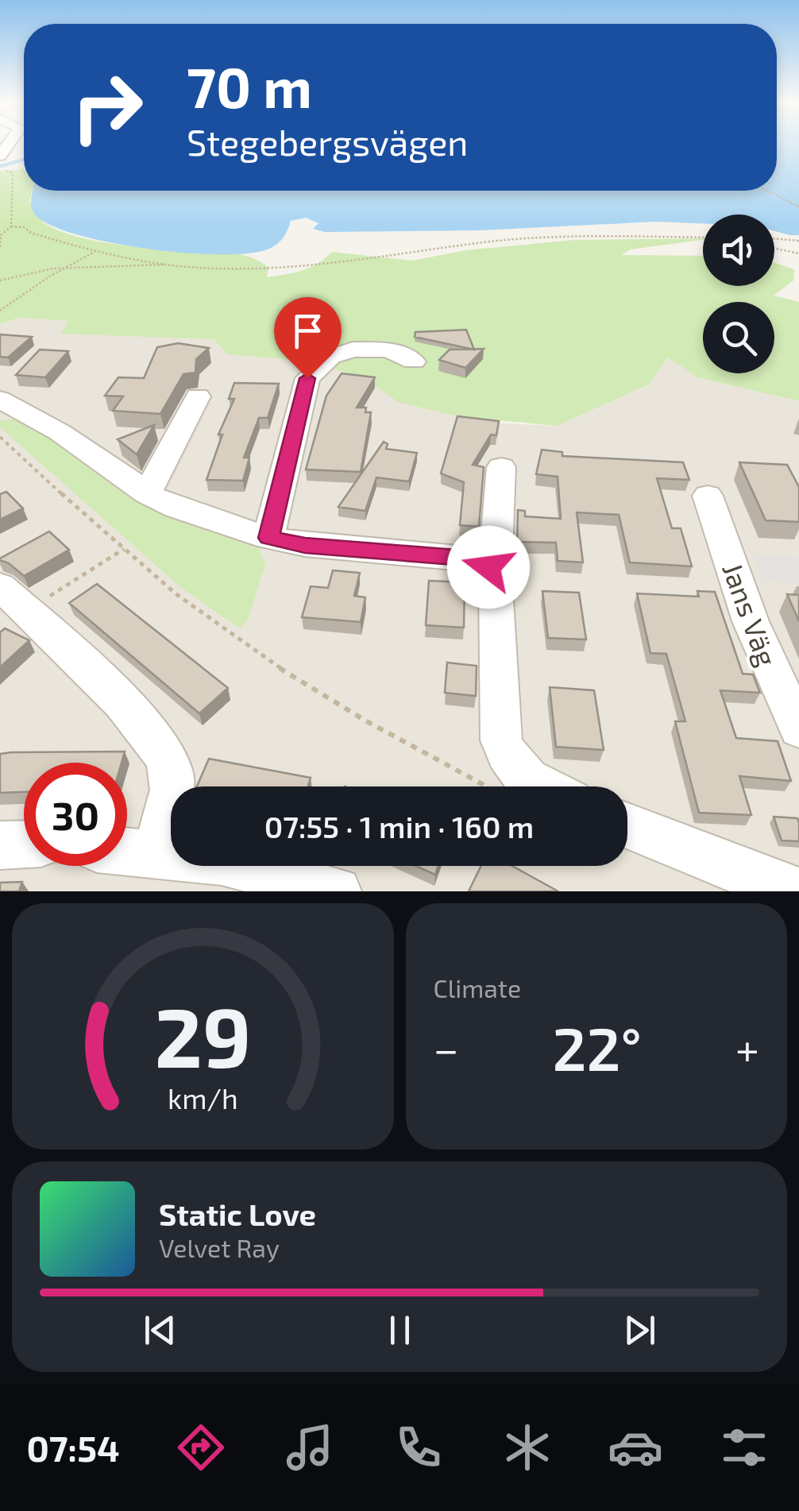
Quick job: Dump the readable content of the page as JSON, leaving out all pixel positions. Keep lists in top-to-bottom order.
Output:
{
  "streets": {
    "street": ["Jans Väg"]
  },
  "page": {
    "turn": ["70 m", "Stegebergsvägen"],
    "limit": "30",
    "trip": "07:55 · 1 min · 160 m",
    "tile": "Climate",
    "heat": ["−", "22°", "+"],
    "song": ["Static Love", "Velvet Ray"],
    "tabs": "07:54",
    "gauge": ["29", "km/h"]
  }
}
